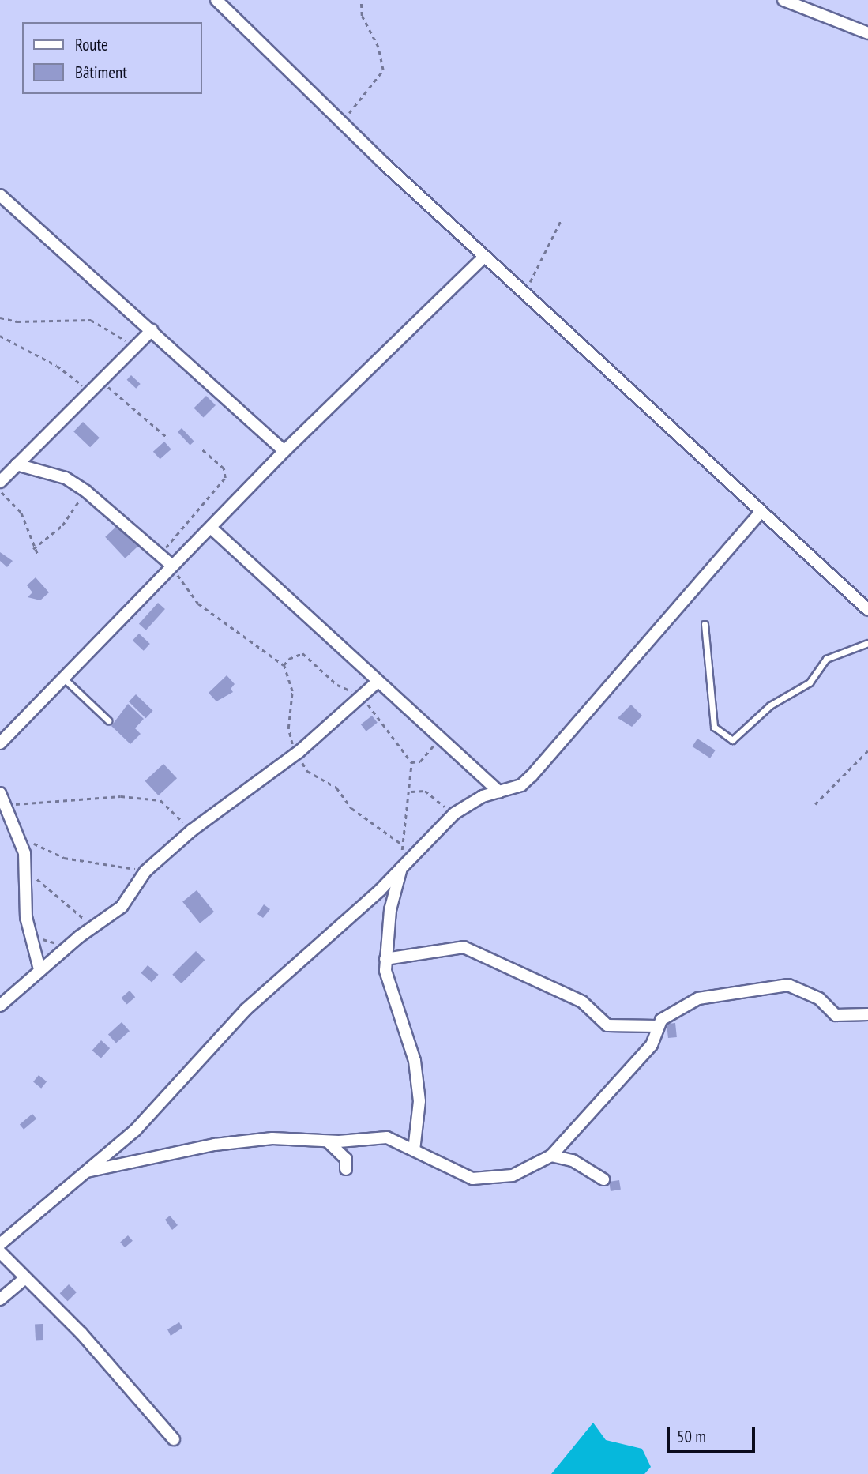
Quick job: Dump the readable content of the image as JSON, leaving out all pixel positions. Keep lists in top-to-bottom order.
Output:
{
  "legend": ["Route", "Bâtiment"],
  "scale_bar": "50 m"
}
